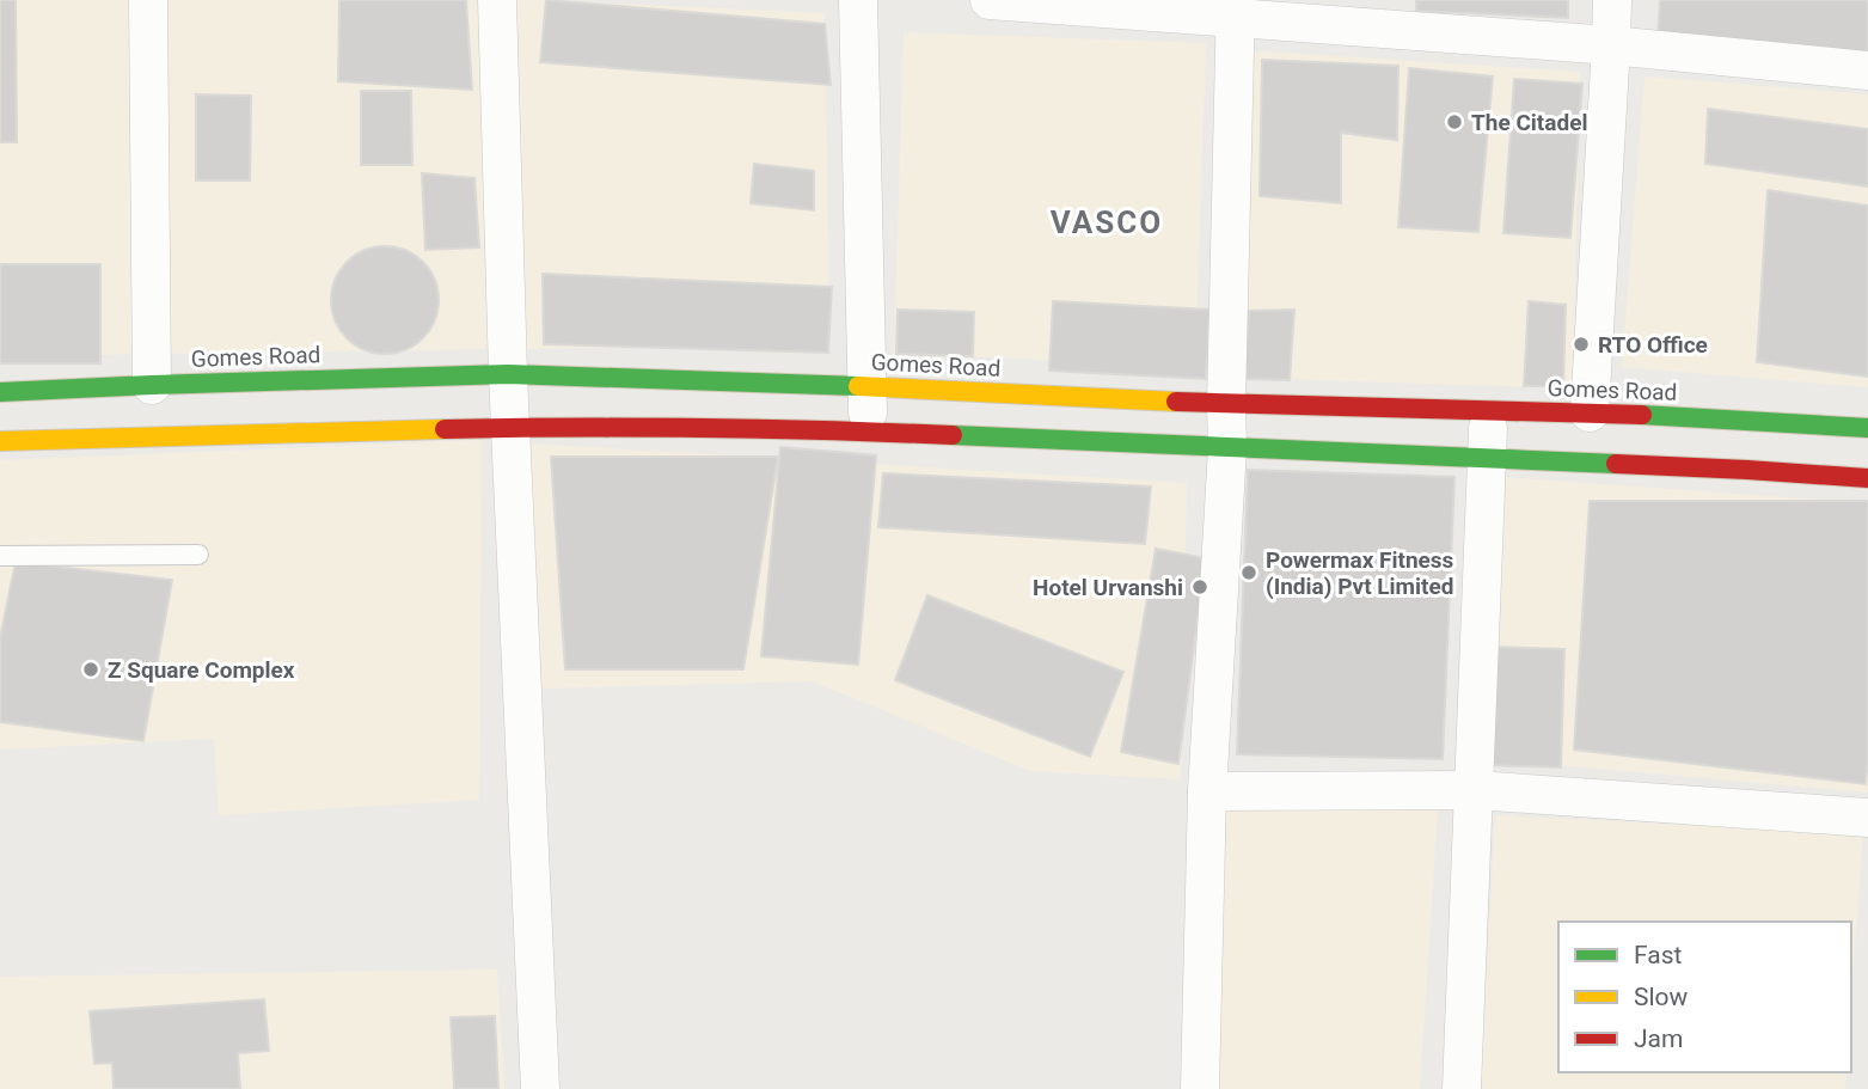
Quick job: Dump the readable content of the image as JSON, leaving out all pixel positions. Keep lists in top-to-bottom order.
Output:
{
  "streets": {
    "main road": ["Gomes Road"]
  },
  "districts": ["VASCO"],
  "places": [
    "The Citadel",
    "RTO Office",
    "Powermax Fitness (India) Pvt Limited",
    "Hotel Urvanshi",
    "Z Square Complex"
  ],
  "legend": ["Fast", "Slow", "Jam"]
}
